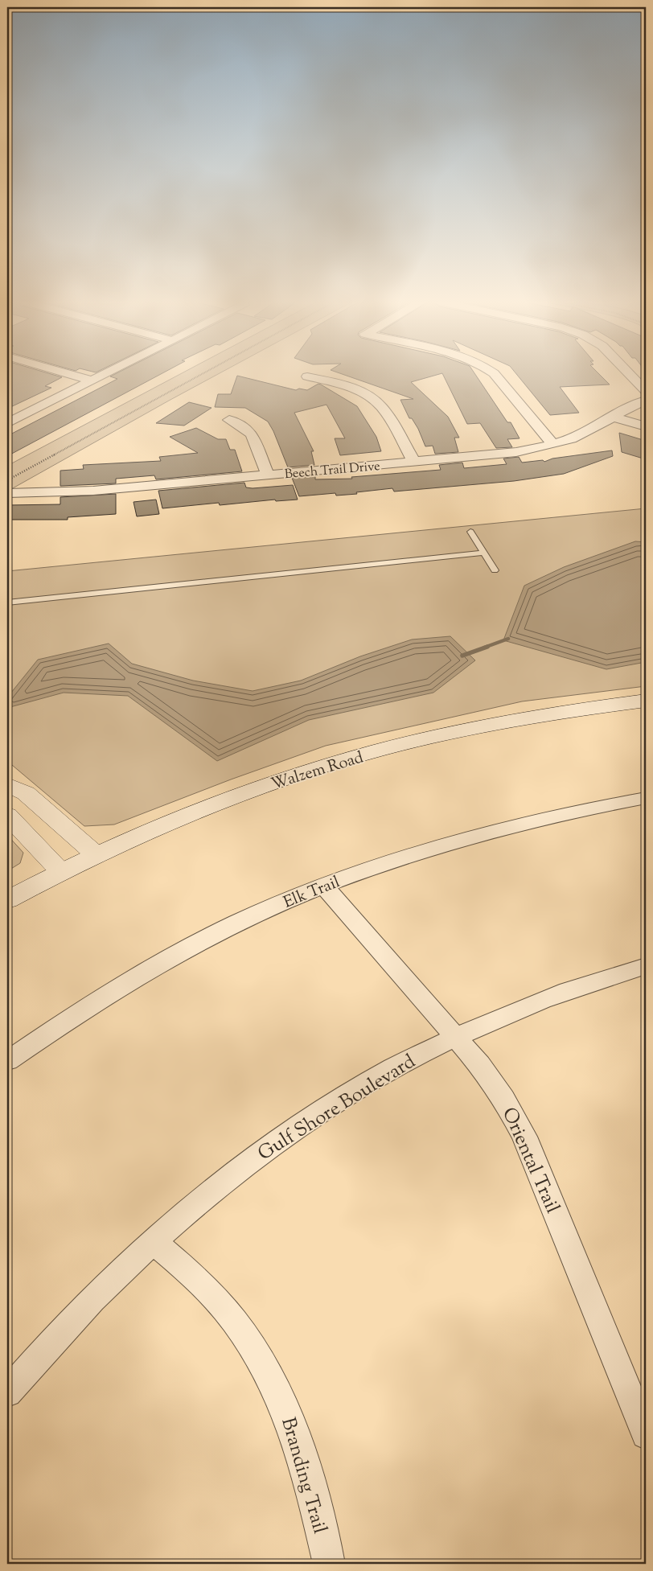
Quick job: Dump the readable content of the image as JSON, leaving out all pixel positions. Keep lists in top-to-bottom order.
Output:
{
  "streets": {
    "main road": ["Walzem Road"],
    "street": [
      "Beech Trail Drive",
      "Elk Trail",
      "Gulf Shore Boulevard",
      "Oriental Trail",
      "Branding Trail"
    ]
  },
  "crossings": [
    ["Elk Trail", "Oriental Trail"],
    ["Gulf Shore Boulevard", "Oriental Trail"],
    ["Gulf Shore Boulevard", "Branding Trail"]
  ]
}
